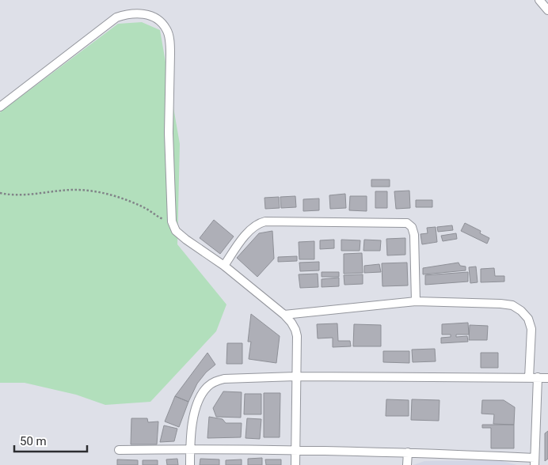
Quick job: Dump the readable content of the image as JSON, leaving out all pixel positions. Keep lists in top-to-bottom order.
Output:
{
  "scale_bar": "50 m"
}
